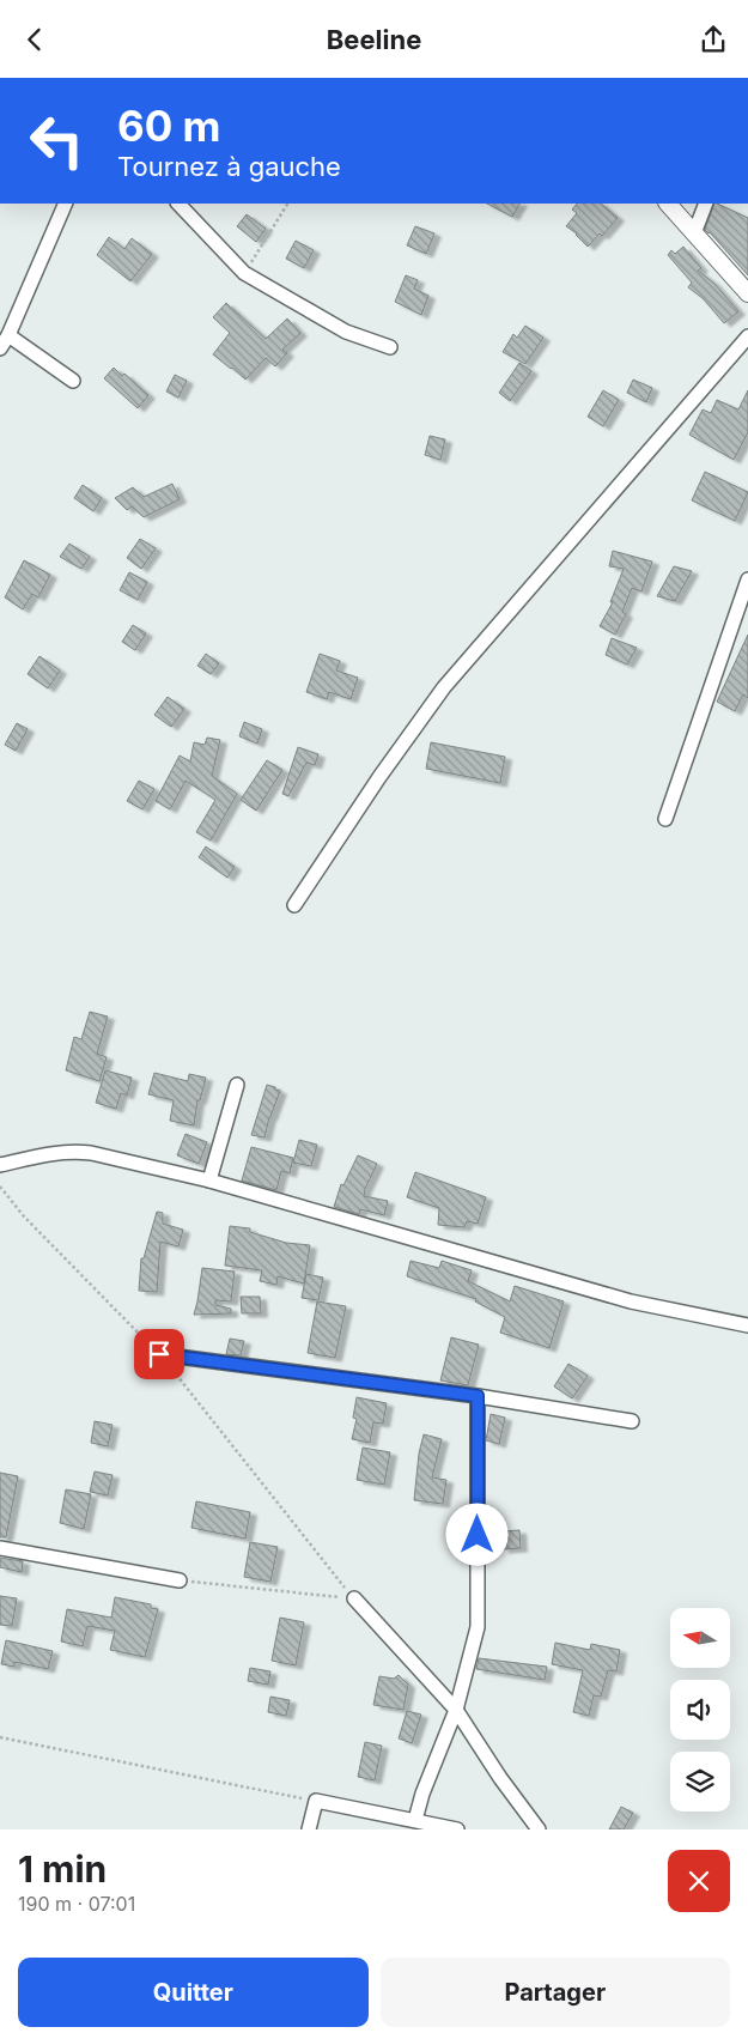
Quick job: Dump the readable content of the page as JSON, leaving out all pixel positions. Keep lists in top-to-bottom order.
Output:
{
  "north": "left",
  "page": {
    "header": "Beeline",
    "turn": ["60 m", "Tournez à gauche"],
    "heading": ["1 min", "190 m · 07:01"],
    "buttons": ["Quitter", "Partager"]
  }
}
